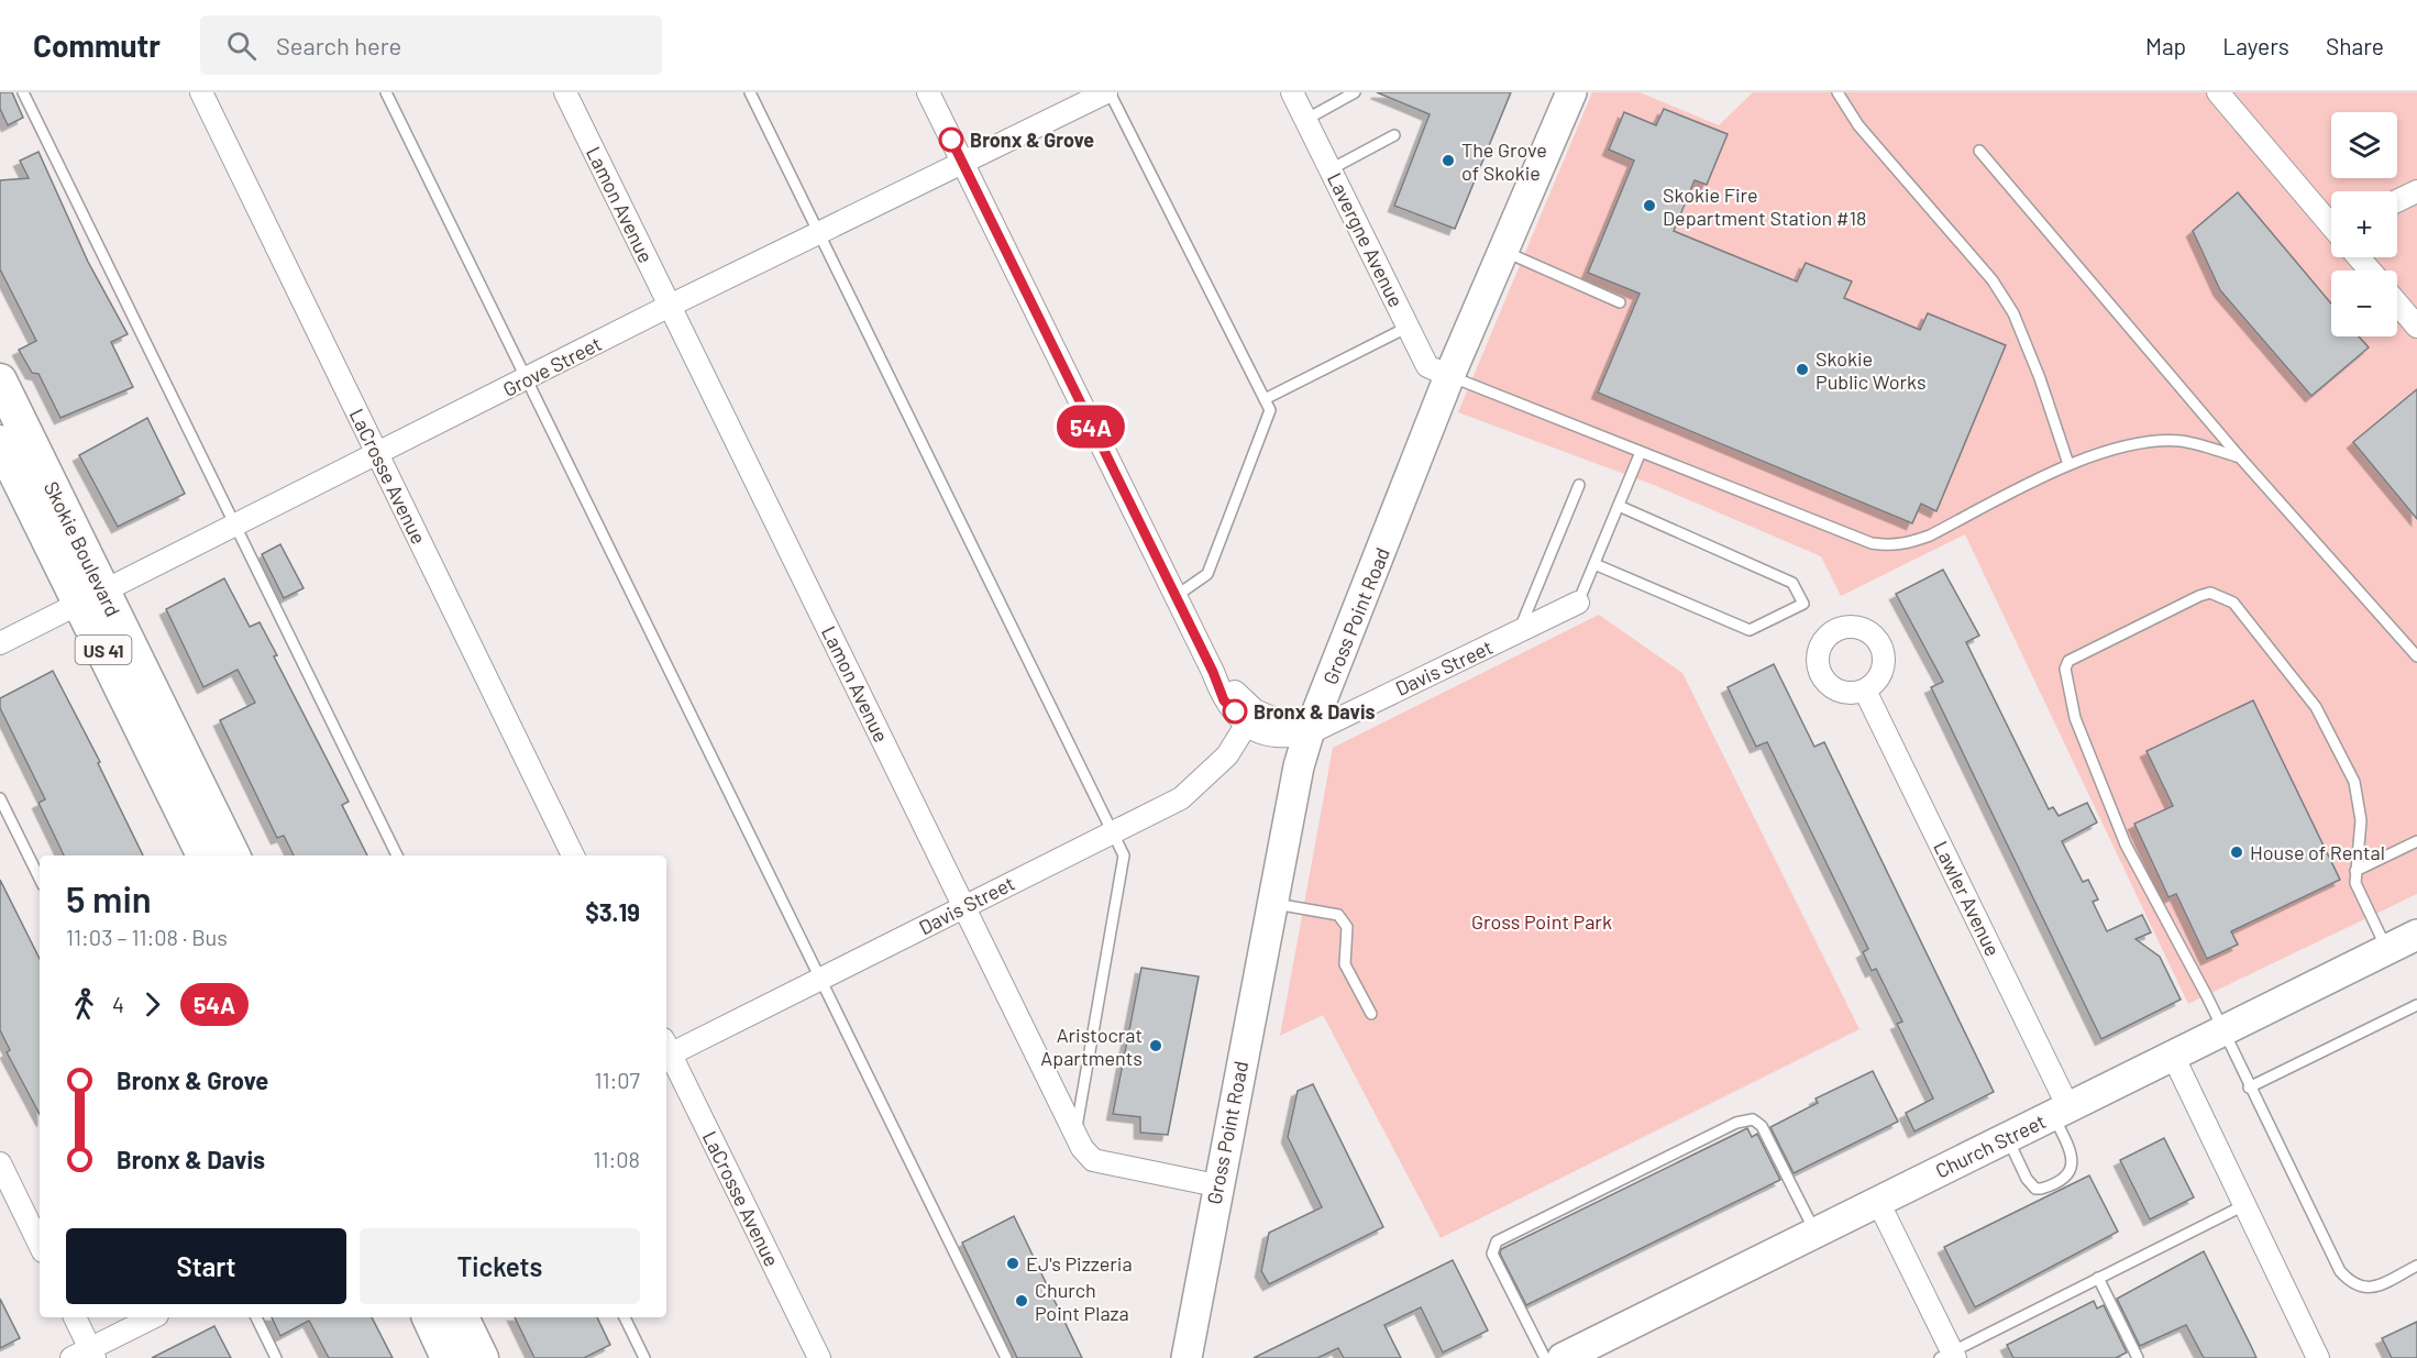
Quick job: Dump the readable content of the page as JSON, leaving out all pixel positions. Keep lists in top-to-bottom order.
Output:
{
  "streets": {
    "main road": [
      "Skokie Boulevard",
      "Gross Point Road",
      "US 41",
      "Church Street"
    ],
    "street": [
      "Lamon Avenue",
      "Lavergne Avenue",
      "Grove Street",
      "LaCrosse Avenue",
      "Davis Street",
      "Lawler Avenue"
    ]
  },
  "crossings": [
    ["Lamon Avenue", "Grove Street"],
    ["Lamon Avenue", "Gross Point Road"],
    ["Lamon Avenue", "Davis Street"],
    ["Lavergne Avenue", "Gross Point Road"],
    ["Grove Street", "LaCrosse Avenue"],
    ["Grove Street", "Skokie Boulevard"],
    ["Gross Point Road", "Davis Street"],
    ["Lawler Avenue", "Church Street"]
  ],
  "parks": ["Gross Point Park"],
  "places": [
    "Bronx & Grove",
    "The Grove of Skokie",
    "Skokie Fire Department Station #18",
    "Skokie Public Works",
    "Bronx & Davis",
    "House of Rental",
    "Aristocrat Apartments",
    "EJ's Pizzeria",
    "Church Point Plaza"
  ],
  "lines": ["bus line 54A"],
  "page": {
    "header": "Commutr",
    "search": "Search here",
    "nav": ["Map", "Layers", "Share"],
    "on_map": "54A",
    "map_buttons": ["+", "−"],
    "heading": ["5 min", "11:03 – 11:08 · Bus", "$3.19"],
    "legs": ["4", "54A"],
    "list": [
      {
        "name": "Bronx & Grove",
        "value": "11:07"
      },
      {
        "name": "Bronx & Davis",
        "value": "11:08"
      }
    ],
    "buttons": ["Start", "Tickets"]
  }
}
